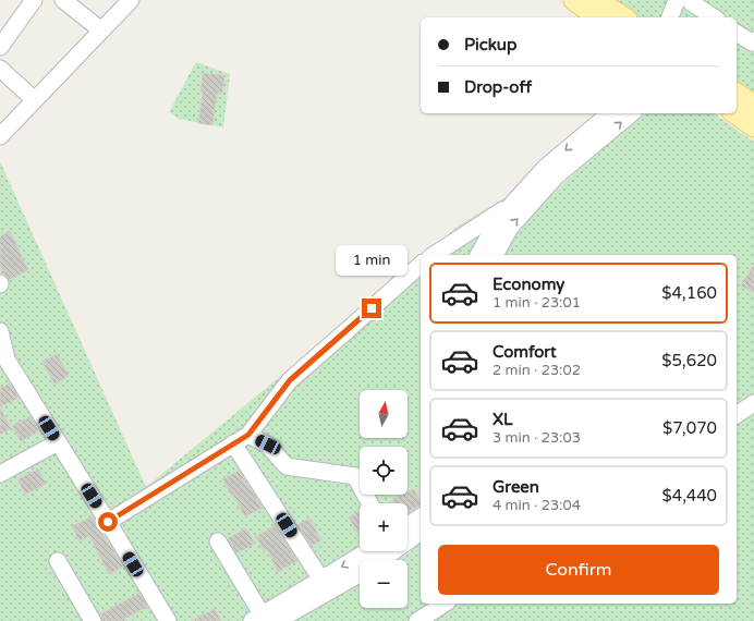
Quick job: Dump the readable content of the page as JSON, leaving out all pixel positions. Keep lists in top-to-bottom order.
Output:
{
  "north": "top",
  "page": {
    "banner": ["Pickup", "Drop-off"],
    "bubble": "1 min",
    "list": [
      {
        "name": "Economy",
        "note": "1 min · 23:01",
        "value": "$4,160"
      },
      {
        "name": "Comfort",
        "note": "2 min · 23:02",
        "value": "$5,620"
      },
      {
        "name": "XL",
        "note": "3 min · 23:03",
        "value": "$7,070"
      },
      {
        "name": "Green",
        "note": "4 min · 23:04",
        "value": "$4,440"
      }
    ],
    "map_buttons": ["+", "−"],
    "buttons": "Confirm"
  }
}
